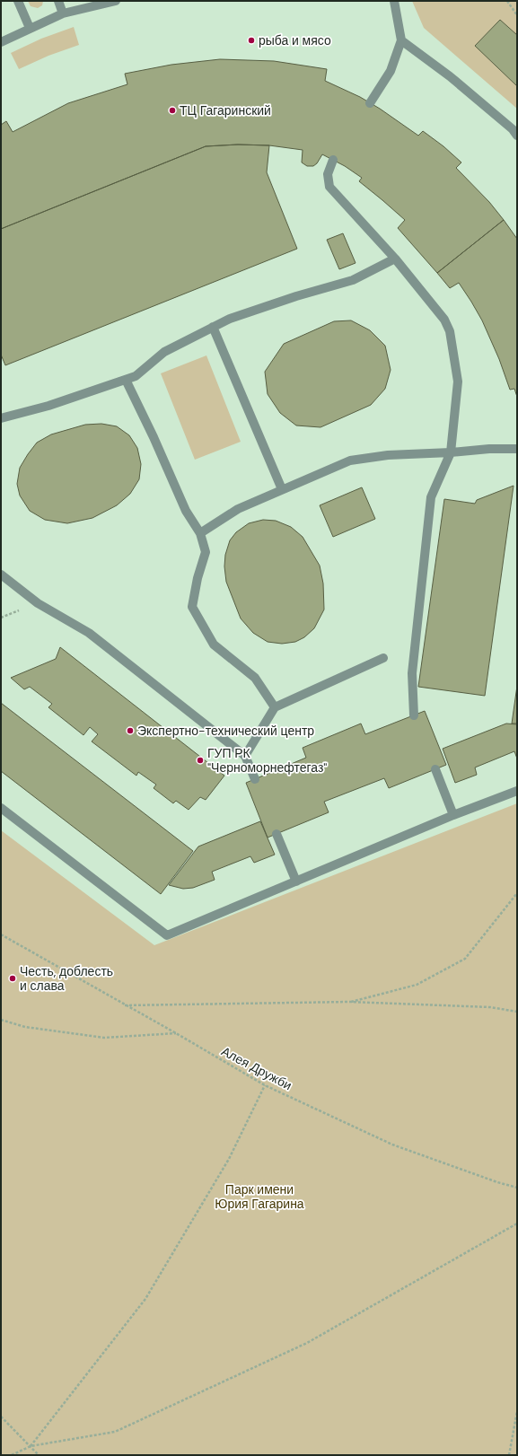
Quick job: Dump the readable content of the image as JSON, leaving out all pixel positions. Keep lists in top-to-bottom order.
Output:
{
  "streets": {
    "path": ["Алея Дружби"]
  },
  "parks": ["Парк имени Юрия Гагарина"],
  "places": [
    "рыба и мясо",
    "ТЦ Гагаринский",
    "Экспертно-технический центр",
    "ГУП РК \"Черноморнефтегаз\"",
    "Честь, доблесть и слава"
  ]
}
